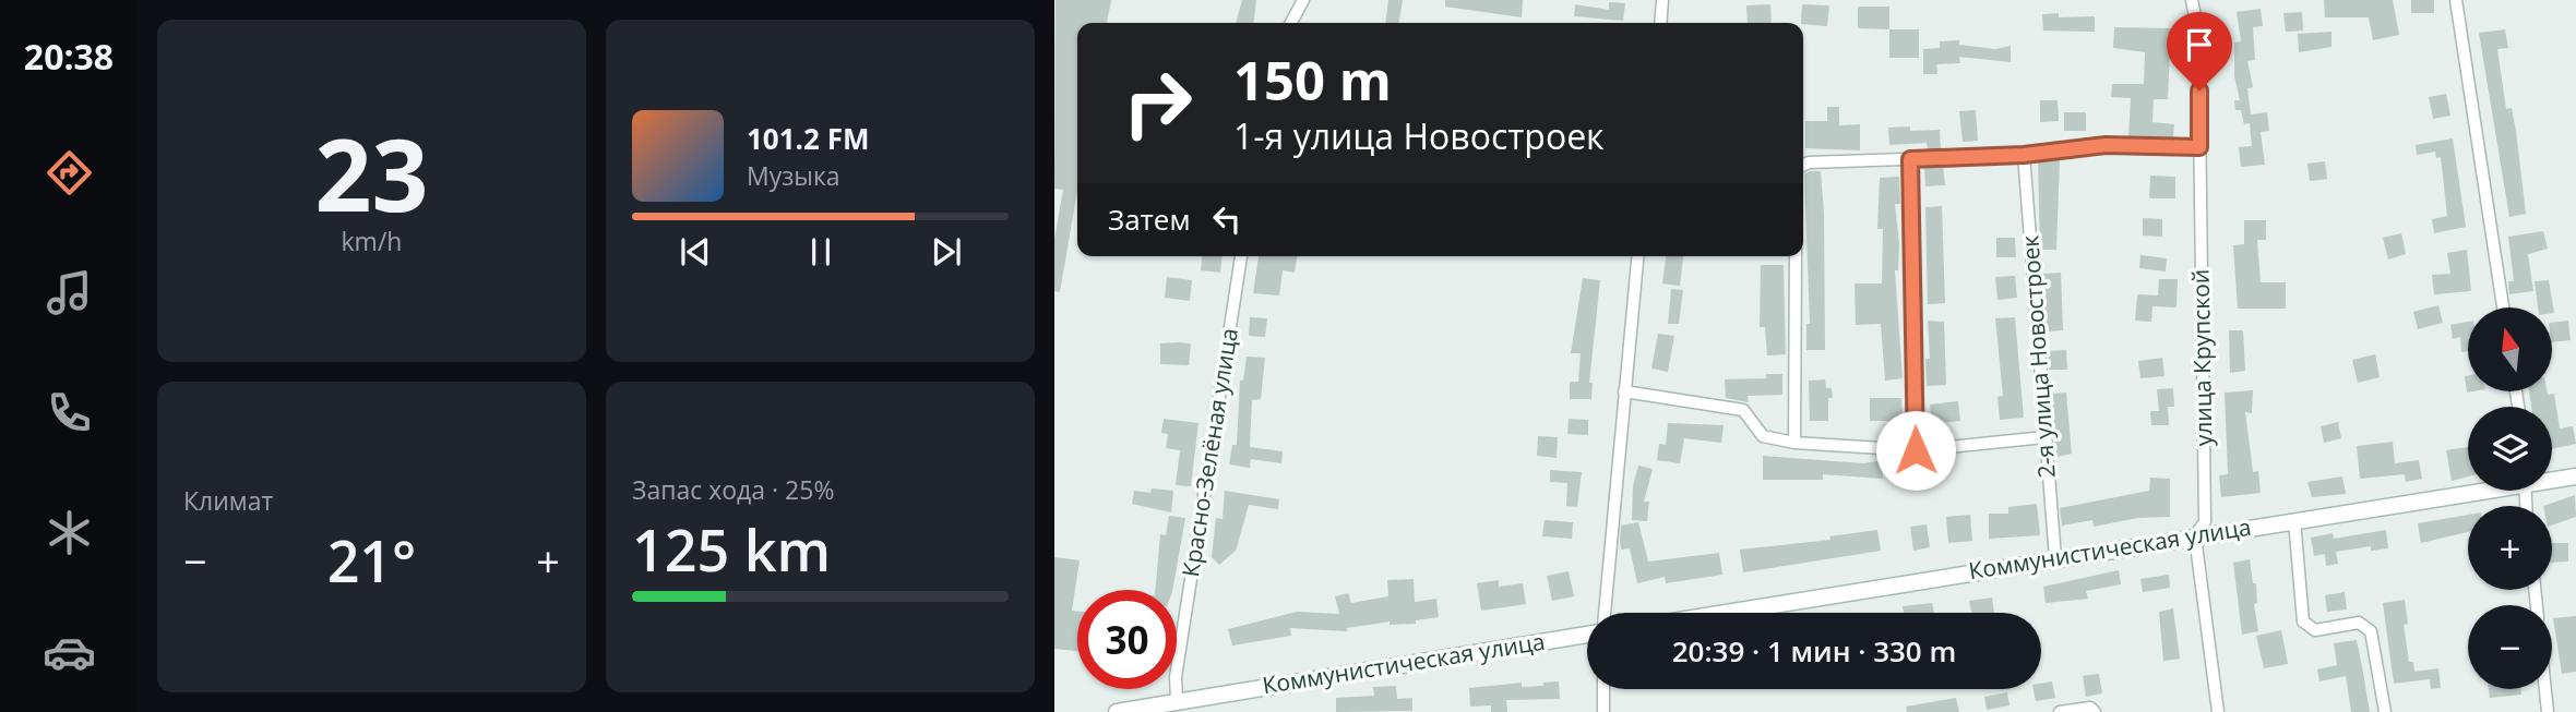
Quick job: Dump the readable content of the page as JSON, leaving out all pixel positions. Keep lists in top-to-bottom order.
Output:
{
  "streets": {
    "main road": ["Коммунистическая улица"],
    "street": ["2-я улица Новостроек", "улица Крупской", "Красно-Зелёная улица"]
  },
  "crossings": [
    ["2-я улица Новостроек", "Коммунистическая улица"],
    ["улица Крупской", "Коммунистическая улица"],
    ["Красно-Зелёная улица", "Коммунистическая улица"]
  ],
  "north": "top",
  "page": {
    "tabs": "20:38",
    "tile": [
      ["23", "km/h"],
      "Климат",
      ["Запас хода · 25%", "125 km"]
    ],
    "turn": ["150 m", "1-я улица Новостроек"],
    "song": ["101.2 FM", "Музыка"],
    "then": "Затем",
    "map_buttons": ["+", "−"],
    "heat": ["−", "21°", "+"],
    "limit": "30",
    "trip": "20:39 · 1 мин · 330 m"
  }
}
